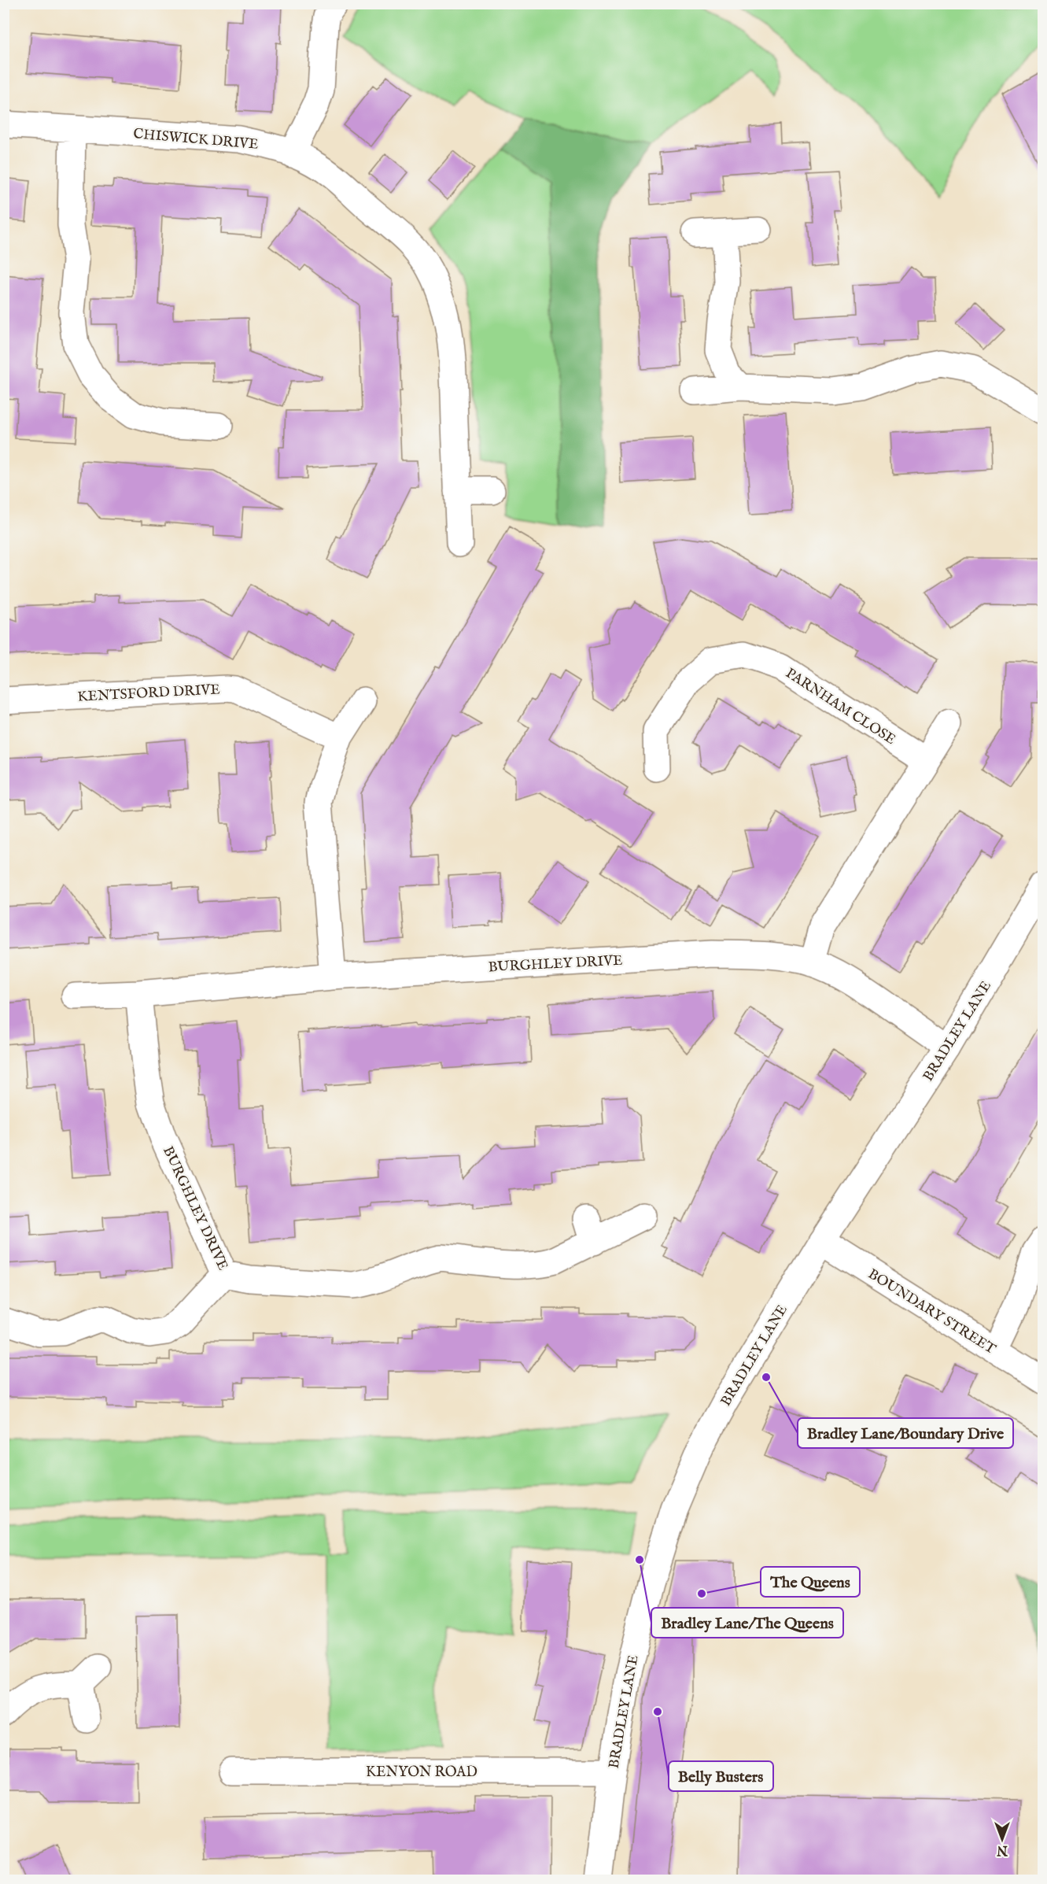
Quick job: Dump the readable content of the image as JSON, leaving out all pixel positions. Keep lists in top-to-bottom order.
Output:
{
  "streets": {
    "street": [
      "CHISWICK DRIVE",
      "KENTSFORD DRIVE",
      "PARNHAM CLOSE",
      "BURGHLEY DRIVE",
      "BRADLEY LANE",
      "BOUNDARY STREET",
      "KENYON ROAD"
    ]
  },
  "crossings": [
    ["BURGHLEY DRIVE", "BRADLEY LANE"],
    ["BRADLEY LANE", "BOUNDARY STREET"],
    ["BRADLEY LANE", "KENYON ROAD"]
  ],
  "places": [
    "Bradley Lane/Boundary Drive",
    "Bradley Lane/The Queens",
    "The Queens",
    "Belly Busters"
  ],
  "north": "bottom"
}
